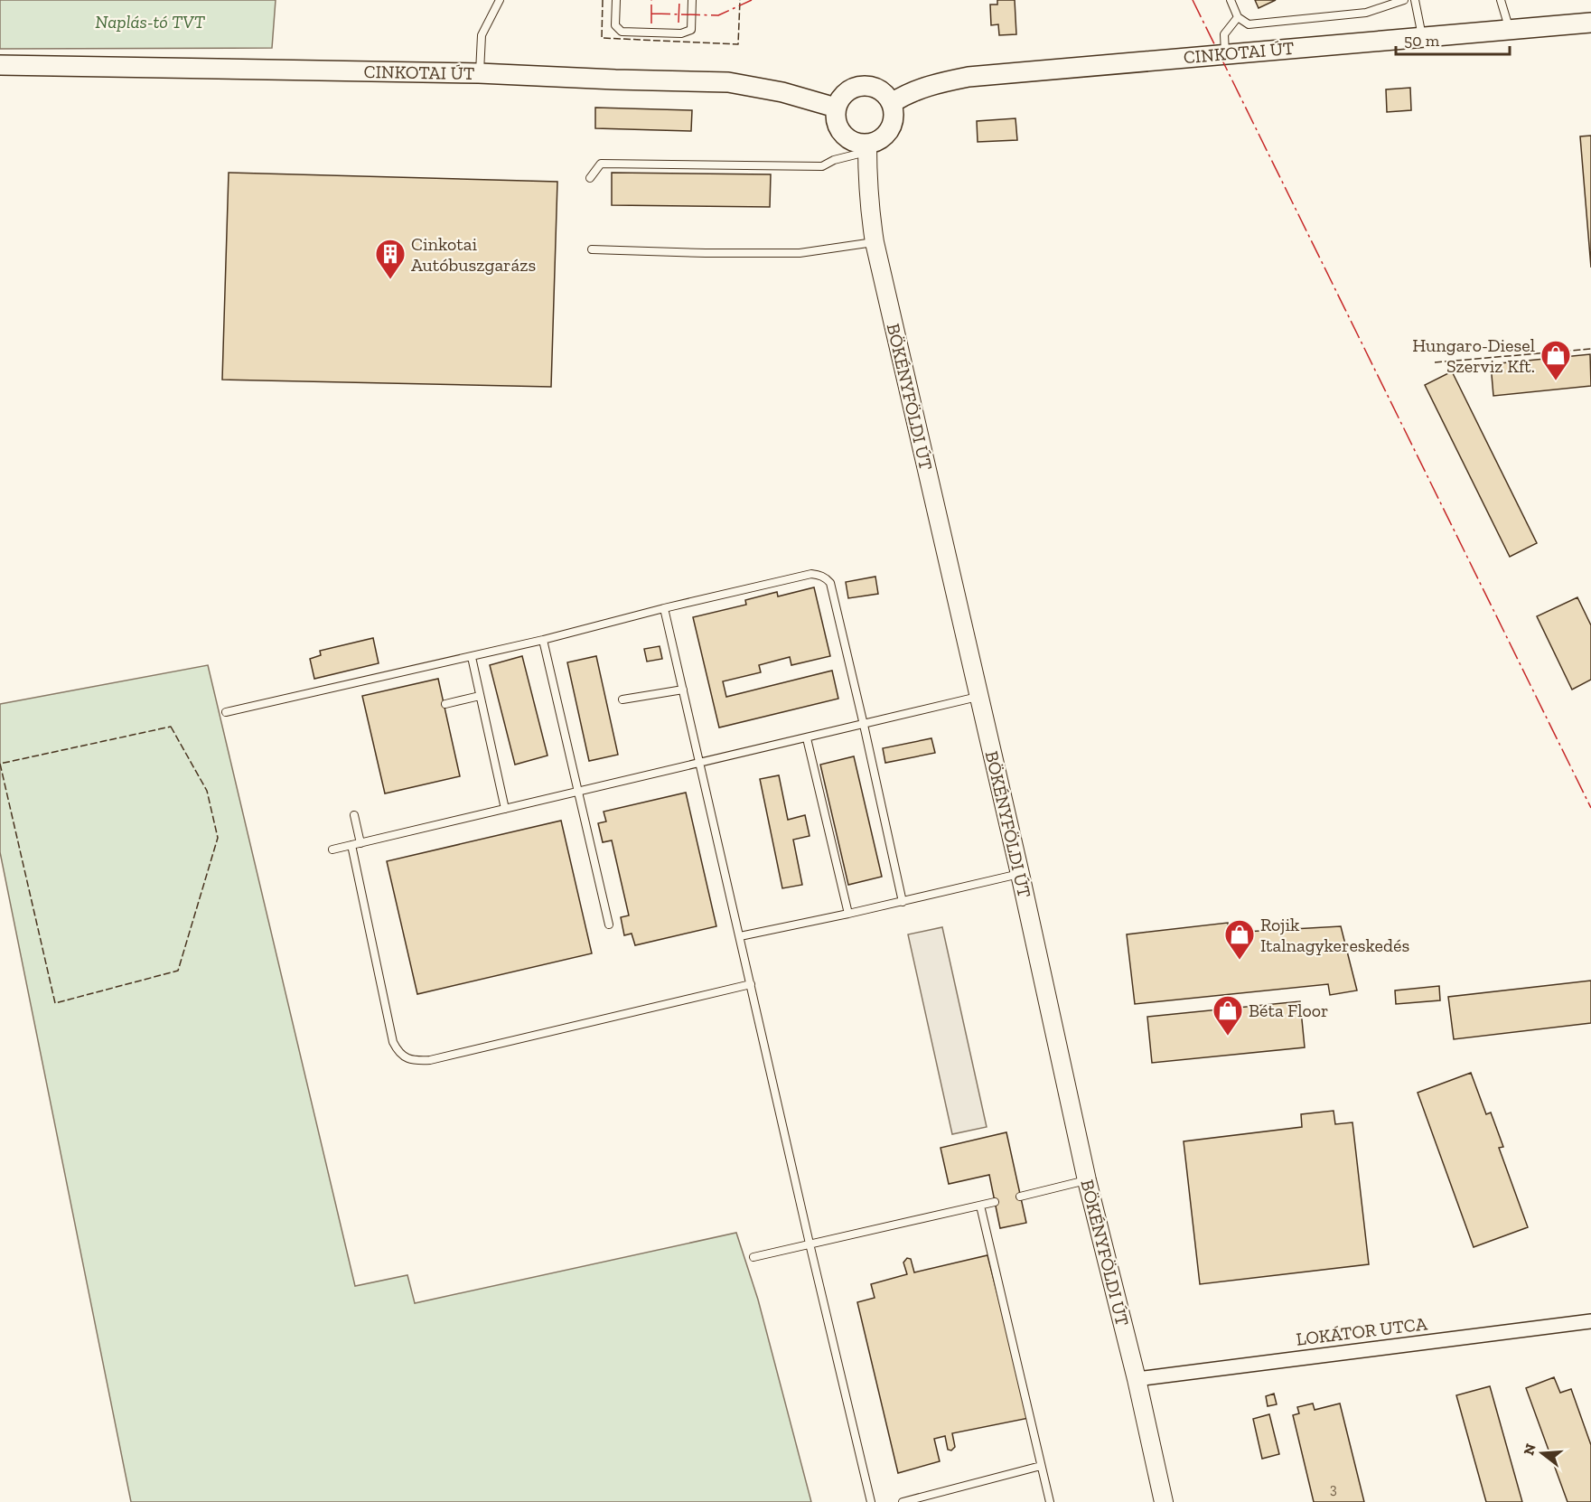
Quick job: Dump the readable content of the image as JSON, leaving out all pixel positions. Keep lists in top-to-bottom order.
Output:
{
  "streets": {
    "main road": ["CINKOTAI ÚT"],
    "street": ["BÖKÉNYFÖLDI ÚT", "LOKÁTOR UTCA"]
  },
  "crossings": [
    ["CINKOTAI ÚT", "BÖKÉNYFÖLDI ÚT"],
    ["BÖKÉNYFÖLDI ÚT", "LOKÁTOR UTCA"]
  ],
  "parks": ["Naplás-tó TVT"],
  "places": {
    "building": ["Cinkotai Autóbuszgarázs"],
    "shop": ["Hungaro-Diesel Szerviz Kft.", "Rojik Italnagykereskedés", "Béta Floor"]
  },
  "house_numbers": ["3"],
  "scale_bar": "50 m",
  "north": "left"
}
